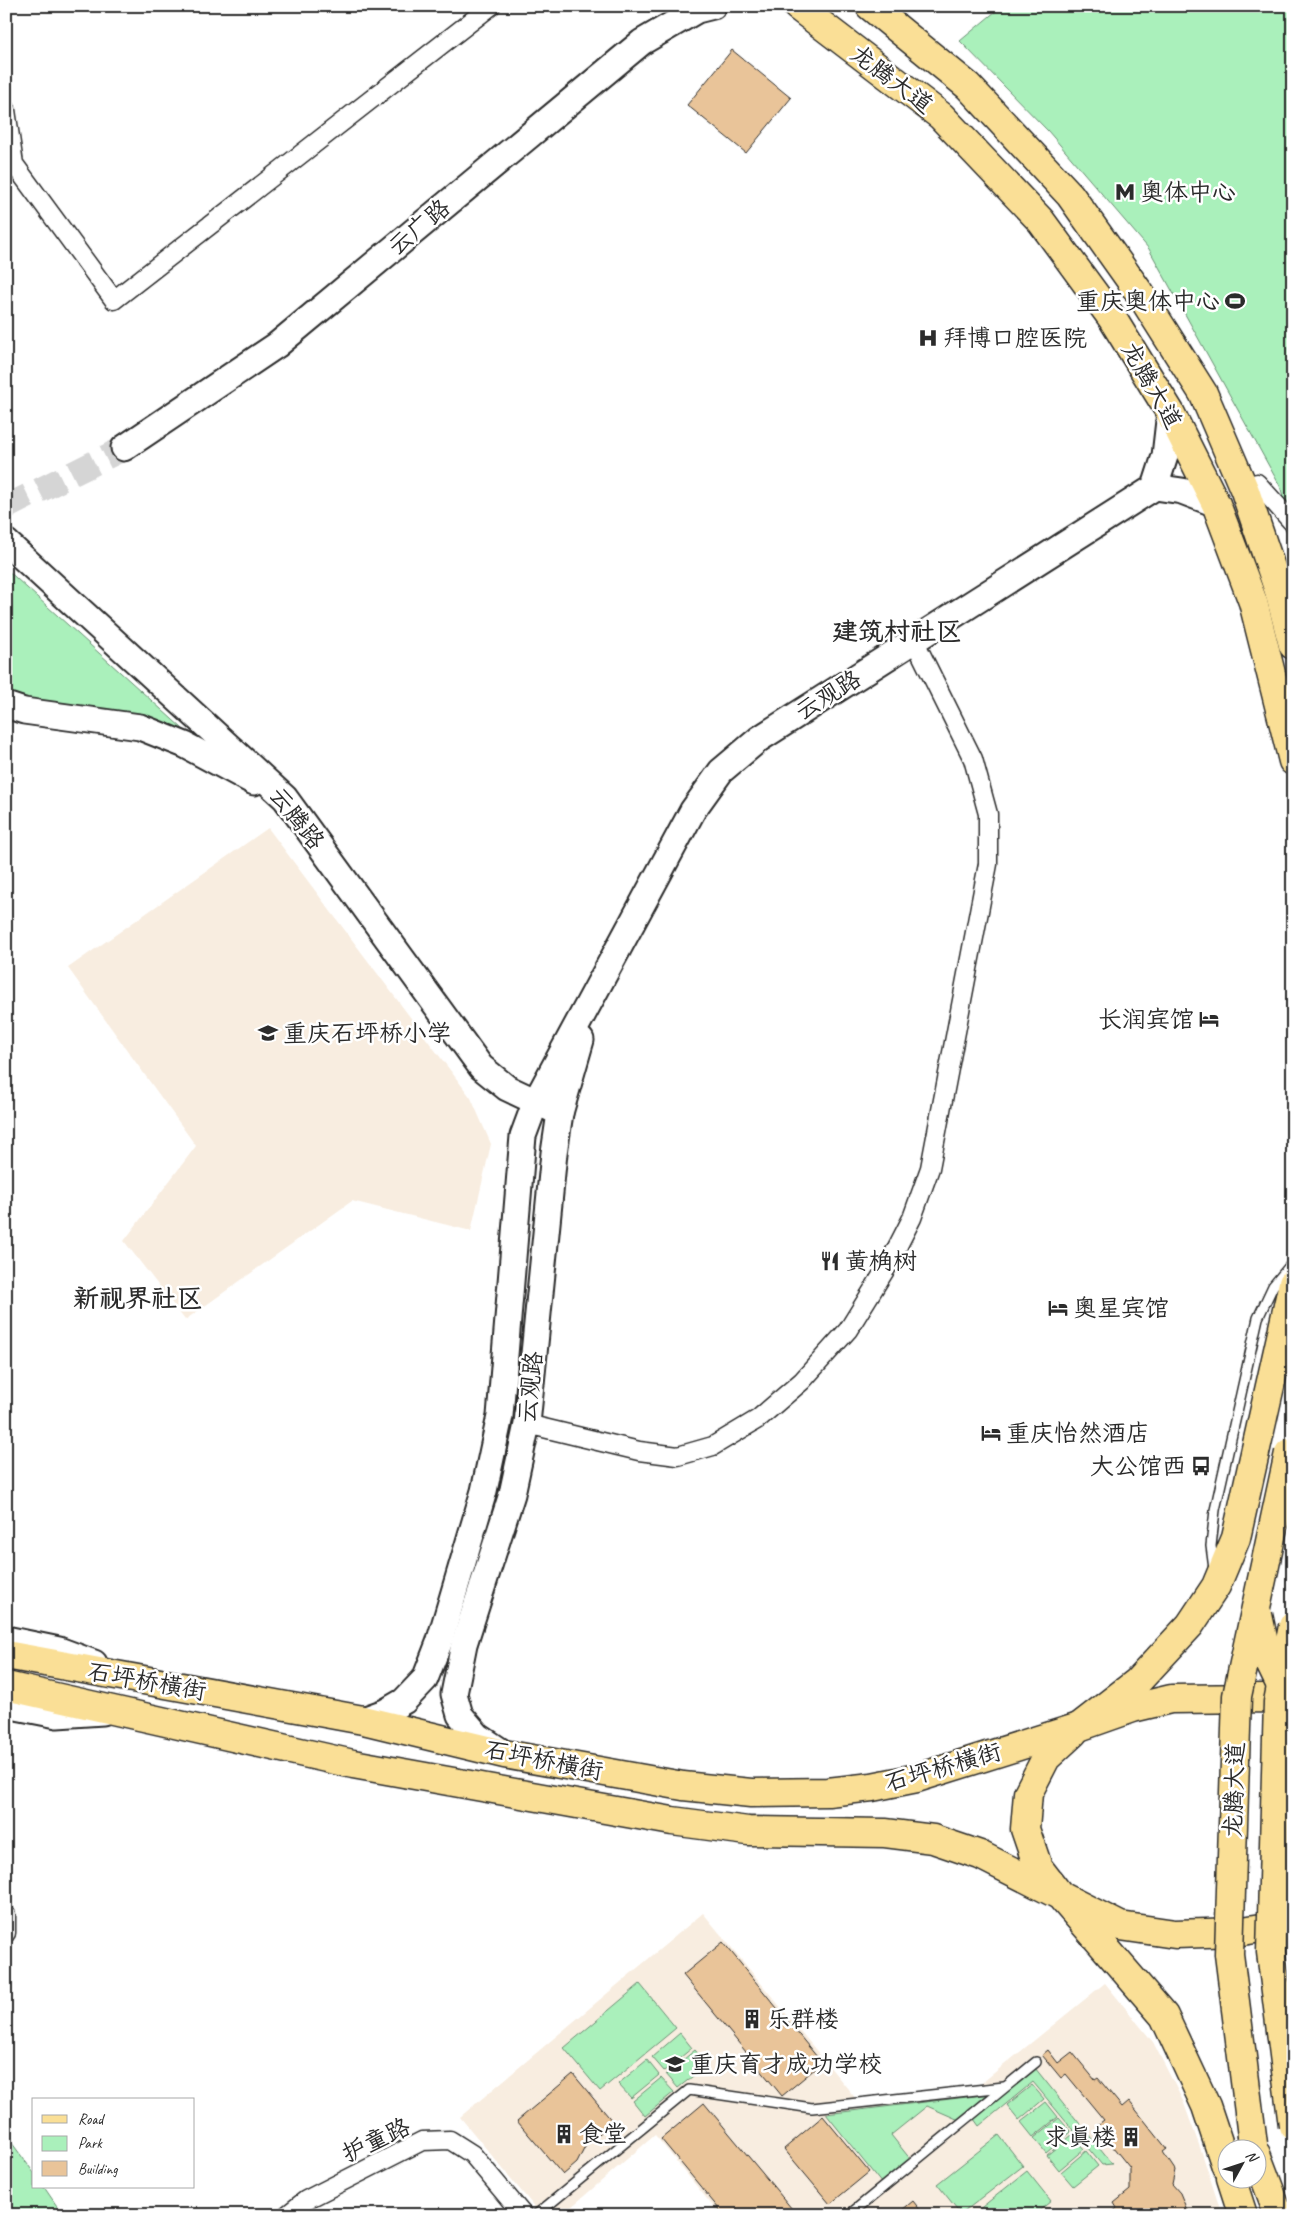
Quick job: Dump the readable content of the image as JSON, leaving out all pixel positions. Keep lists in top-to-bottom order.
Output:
{
  "streets": {
    "main road": ["龙腾大道", "石坪桥横街"],
    "street": [
      "云广路",
      "云观路",
      "云腾路",
      "护童路"
    ]
  },
  "crossings": [
    ["云观路", "云腾路"],
    ["云观路", "石坪桥横街"]
  ],
  "districts": ["建筑村社区", "新视界社区"],
  "places": {
    "metro station": ["奥体中心"],
    "sports": ["重庆奥体中心"],
    "hospital": ["拜博口腔医院"],
    "hotel": ["长润宾馆", "奥星宾馆", "重庆怡然酒店"],
    "school or university": ["重庆石坪桥小学", "重庆育才成功学校"],
    "restaurant": ["黄桷树"],
    "bus stop": ["大公馆西"],
    "building": ["乐群楼", "食堂", "求真楼"]
  },
  "legend": ["Road", "Park", "Building"],
  "north": "top right"
}
